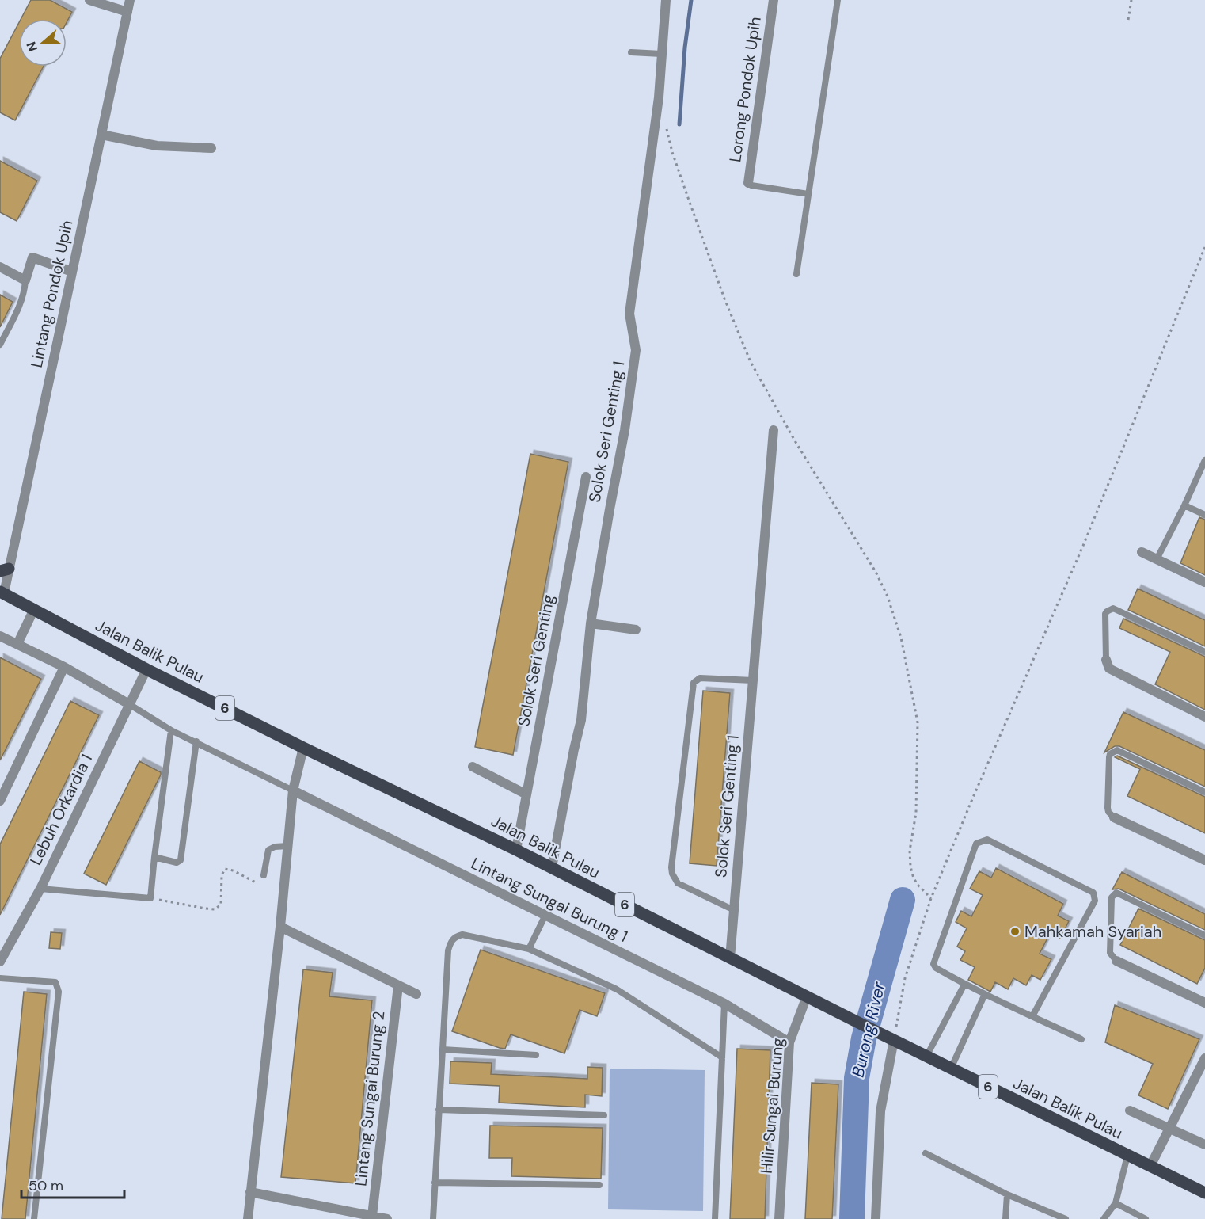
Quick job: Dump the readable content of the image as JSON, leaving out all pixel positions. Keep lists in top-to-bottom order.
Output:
{
  "streets": {
    "main road": ["Jalan Balik Pulau", "6"],
    "street": [
      "Lorong Pondok Upih",
      "Lintang Pondok Upih",
      "Solok Seri Genting 1",
      "Solok Seri Genting",
      "Lebuh Orkardia 1",
      "Lintang Sungai Burung 1",
      "Lintang Sungai Burung 2",
      "Hilir Sungai Burung"
    ]
  },
  "crossings": [
    ["Lintang Pondok Upih", "Jalan Balik Pulau"],
    ["Solok Seri Genting 1", "Jalan Balik Pulau"],
    ["Jalan Balik Pulau", "Solok Seri Genting"],
    ["Jalan Balik Pulau", "Lebuh Orkardia 1"],
    ["Jalan Balik Pulau", "Hilir Sungai Burung"],
    ["Lintang Sungai Burung 1", "Hilir Sungai Burung"]
  ],
  "water": ["Burong River"],
  "places": ["Mahkamah Syariah"],
  "scale_bar": "50 m",
  "north": "left"
}
